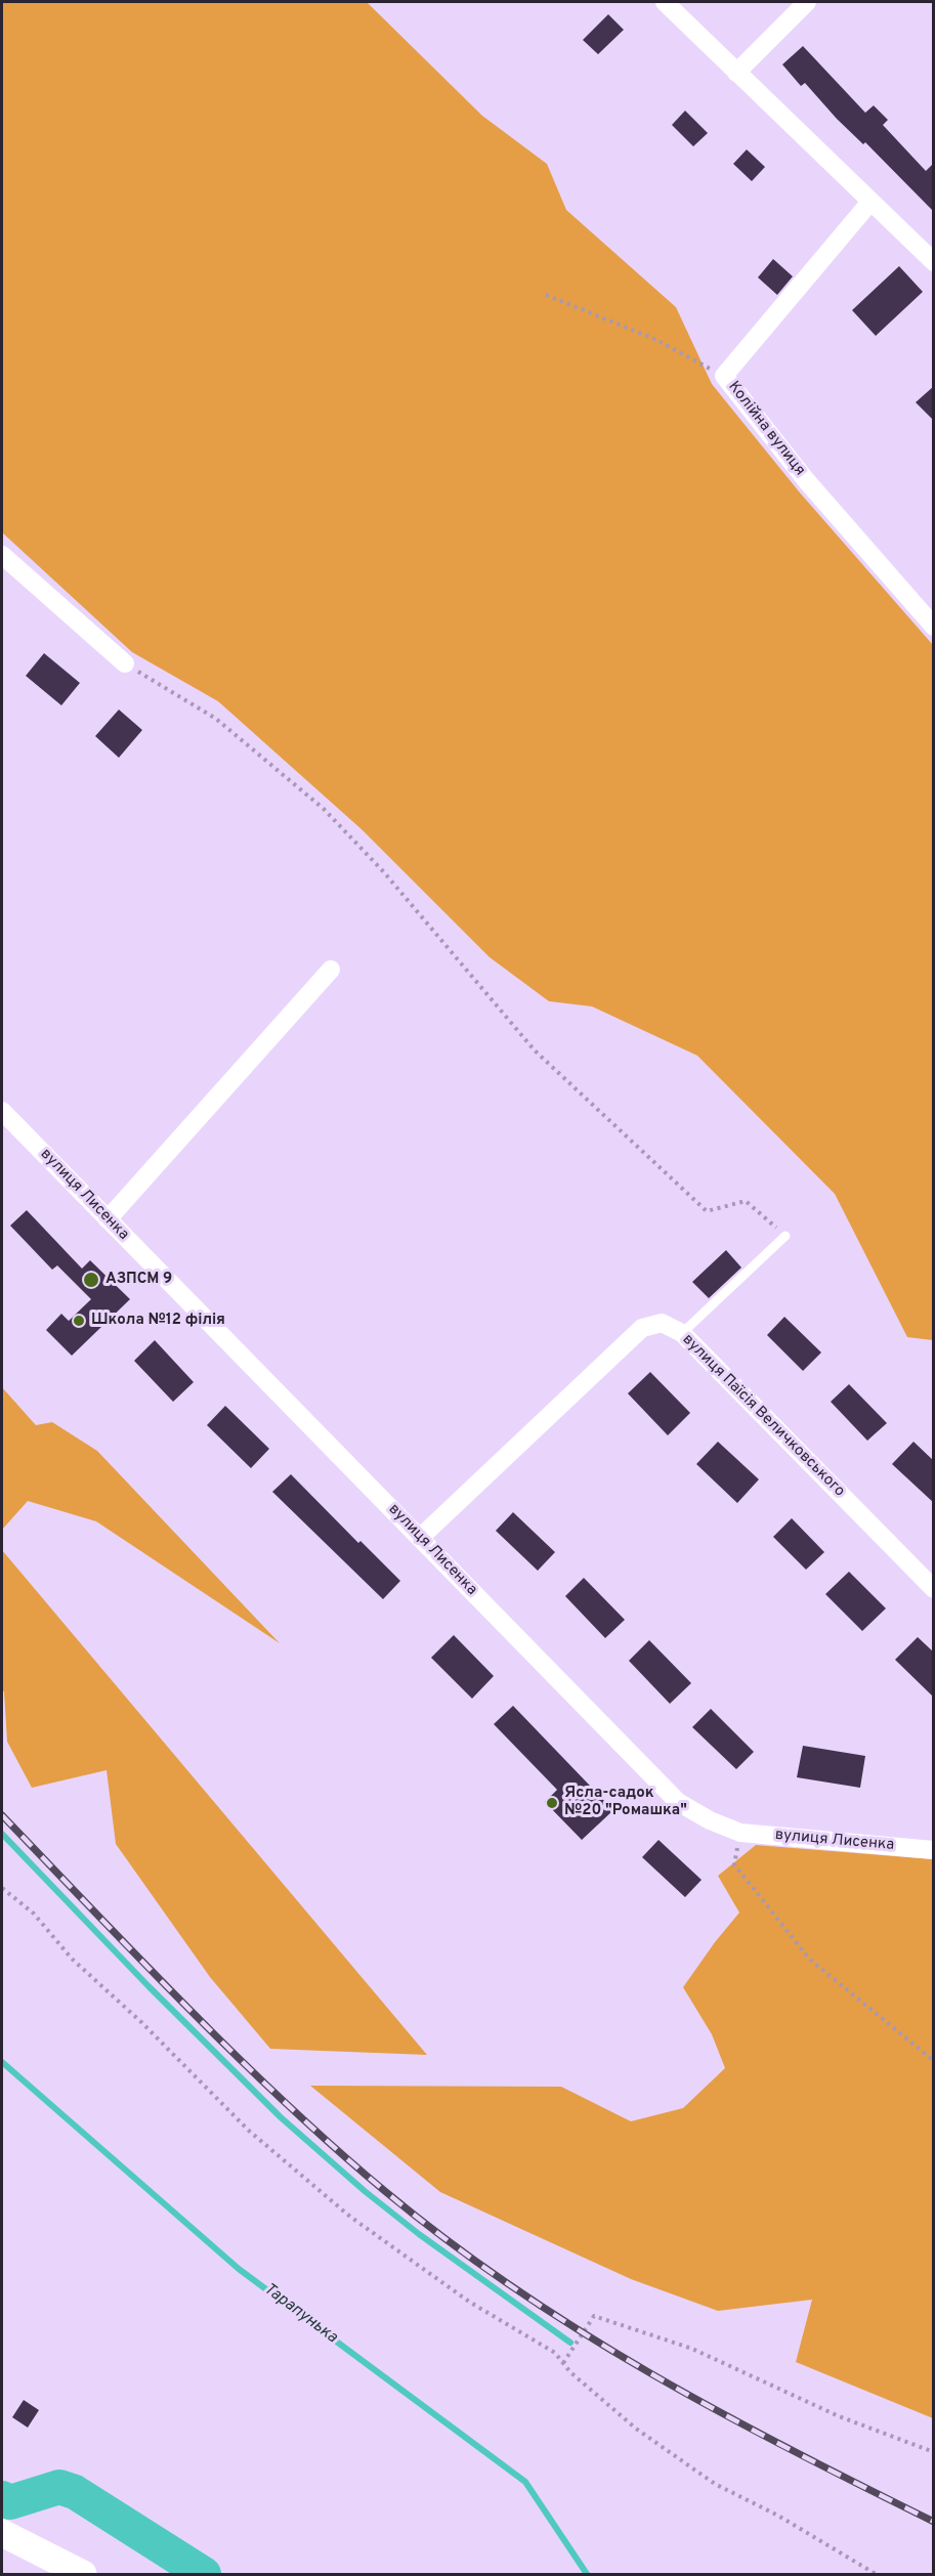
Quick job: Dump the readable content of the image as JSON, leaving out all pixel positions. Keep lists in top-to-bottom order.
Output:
{
  "streets": {
    "street": ["Колійна вулиця", "вулиця Лисенка", "вулиця Паїсія Величковського"]
  },
  "crossings": [
    ["вулиця Лисенка", "вулиця Паїсія Величковського"]
  ],
  "water": ["Тарапунька"],
  "places": ["АЗПСМ 9", "Школа №12 філія", "Ясла-садок №20 \"Ромашка\""]
}
